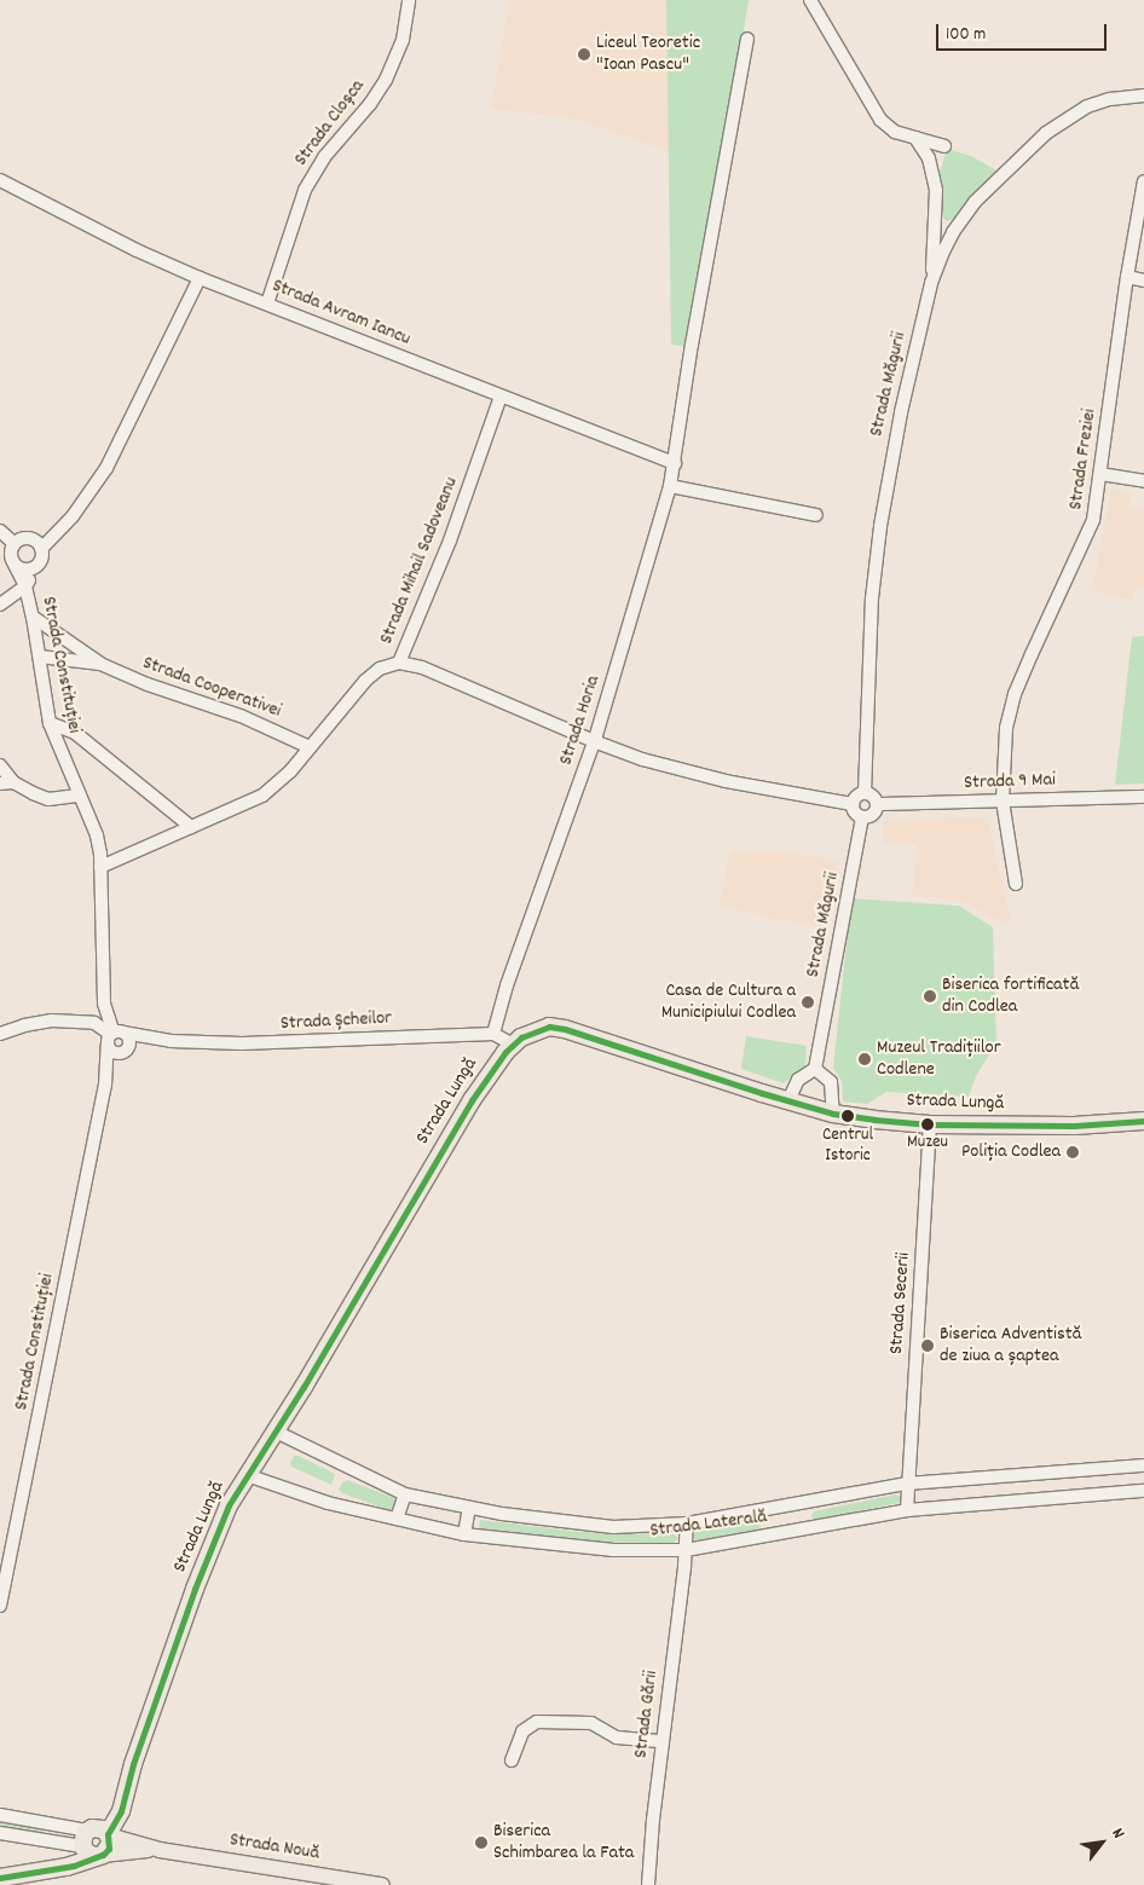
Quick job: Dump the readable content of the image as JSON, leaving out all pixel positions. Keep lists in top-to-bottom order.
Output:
{
  "streets": {
    "highway": ["Strada Lungă"],
    "main road": ["Strada Nouă"],
    "street": [
      "Strada Cloșca",
      "Strada Avram Iancu",
      "Strada Măgurii",
      "Strada Freziei",
      "Strada Mihail Sadoveanu",
      "Strada Constituției",
      "Strada Cooperativei",
      "Strada Horia",
      "Strada 9 Mai",
      "Strada Șcheilor",
      "Strada Secerii",
      "Strada Laterală",
      "Strada Gării"
    ]
  },
  "crossings": [
    ["Strada Cloșca", "Strada Avram Iancu"],
    ["Strada Avram Iancu", "Strada Mihail Sadoveanu"],
    ["Strada Avram Iancu", "Strada Horia"],
    ["Strada Măgurii", "Strada 9 Mai"],
    ["Strada Freziei", "Strada 9 Mai"],
    ["Strada Mihail Sadoveanu", "Strada Constituției"],
    ["Strada Mihail Sadoveanu", "Strada Cooperativei"],
    ["Strada Constituției", "Strada Cooperativei"],
    ["Strada Constituției", "Strada Șcheilor"],
    ["Strada Horia", "Strada Șcheilor"],
    ["Strada Lungă", "Strada Secerii"],
    ["Strada Lungă", "Strada Laterală"],
    ["Strada Lungă", "Strada Nouă"],
    ["Strada Secerii", "Strada Laterală"],
    ["Strada Laterală", "Strada Gării"]
  ],
  "places": [
    "Liceul Teoretic \"Ioan Pascu\"",
    "Biserica fortificată din Codlea",
    "Casa de Cultura a Municipiului Codlea",
    "Muzeul Tradițiilor Codlene",
    "Centrul Istoric",
    "Muzeu",
    "Poliția Codlea",
    "Biserica Adventistă de ziua a șaptea",
    "Biserica Schimbarea la Fata"
  ],
  "scale_bar": "100 m",
  "north": "top right"
}
